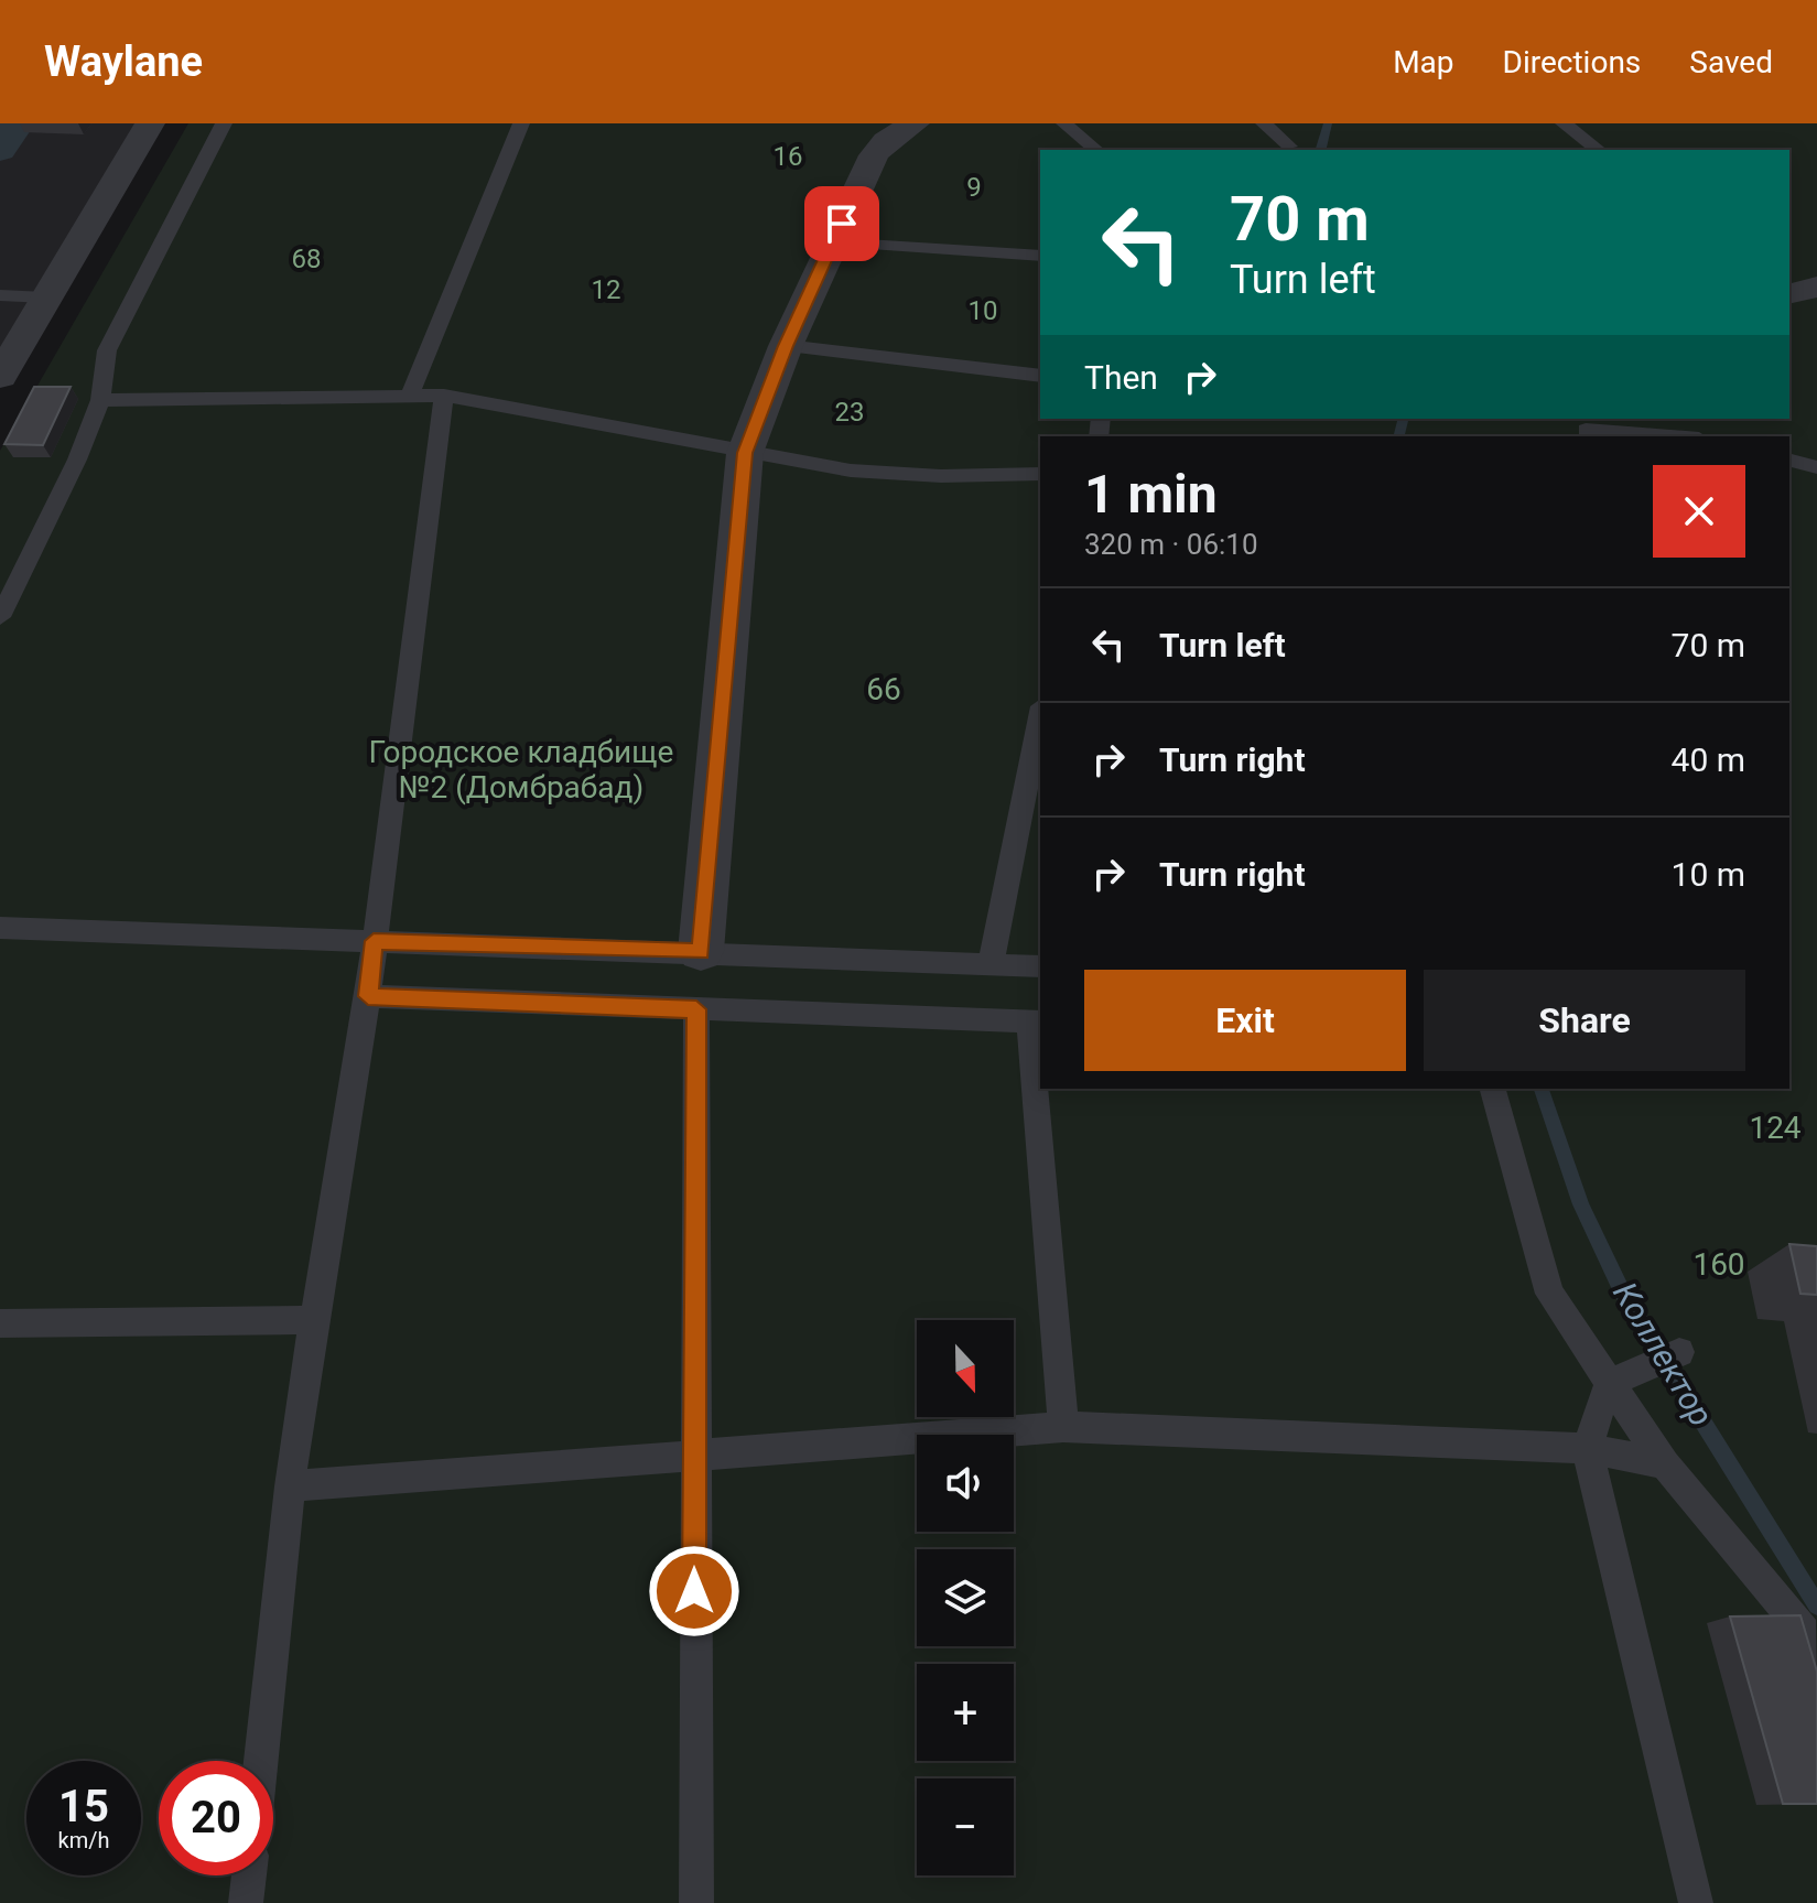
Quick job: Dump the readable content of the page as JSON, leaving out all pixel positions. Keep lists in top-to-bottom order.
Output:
{
  "water": ["Коллектор"],
  "parks": [
    "16",
    "9",
    "68",
    "12",
    "10",
    "23",
    "66",
    "Городское кладбище №2 (Домбрабад)",
    "124",
    "160"
  ],
  "north": "bottom",
  "page": {
    "header": "Waylane",
    "nav": ["Map", "Directions", "Saved"],
    "turn": ["70 m", "Turn left"],
    "then": "Then",
    "heading": ["1 min", "320 m · 06:10"],
    "list": [
      {
        "name": "Turn left",
        "value": "70 m"
      },
      {
        "name": "Turn right",
        "value": "40 m"
      },
      {
        "name": "Turn right",
        "value": "10 m"
      }
    ],
    "buttons": ["Exit", "Share"],
    "map_buttons": ["+", "−"],
    "speed": "15 km/h",
    "limit": "20"
  }
}
